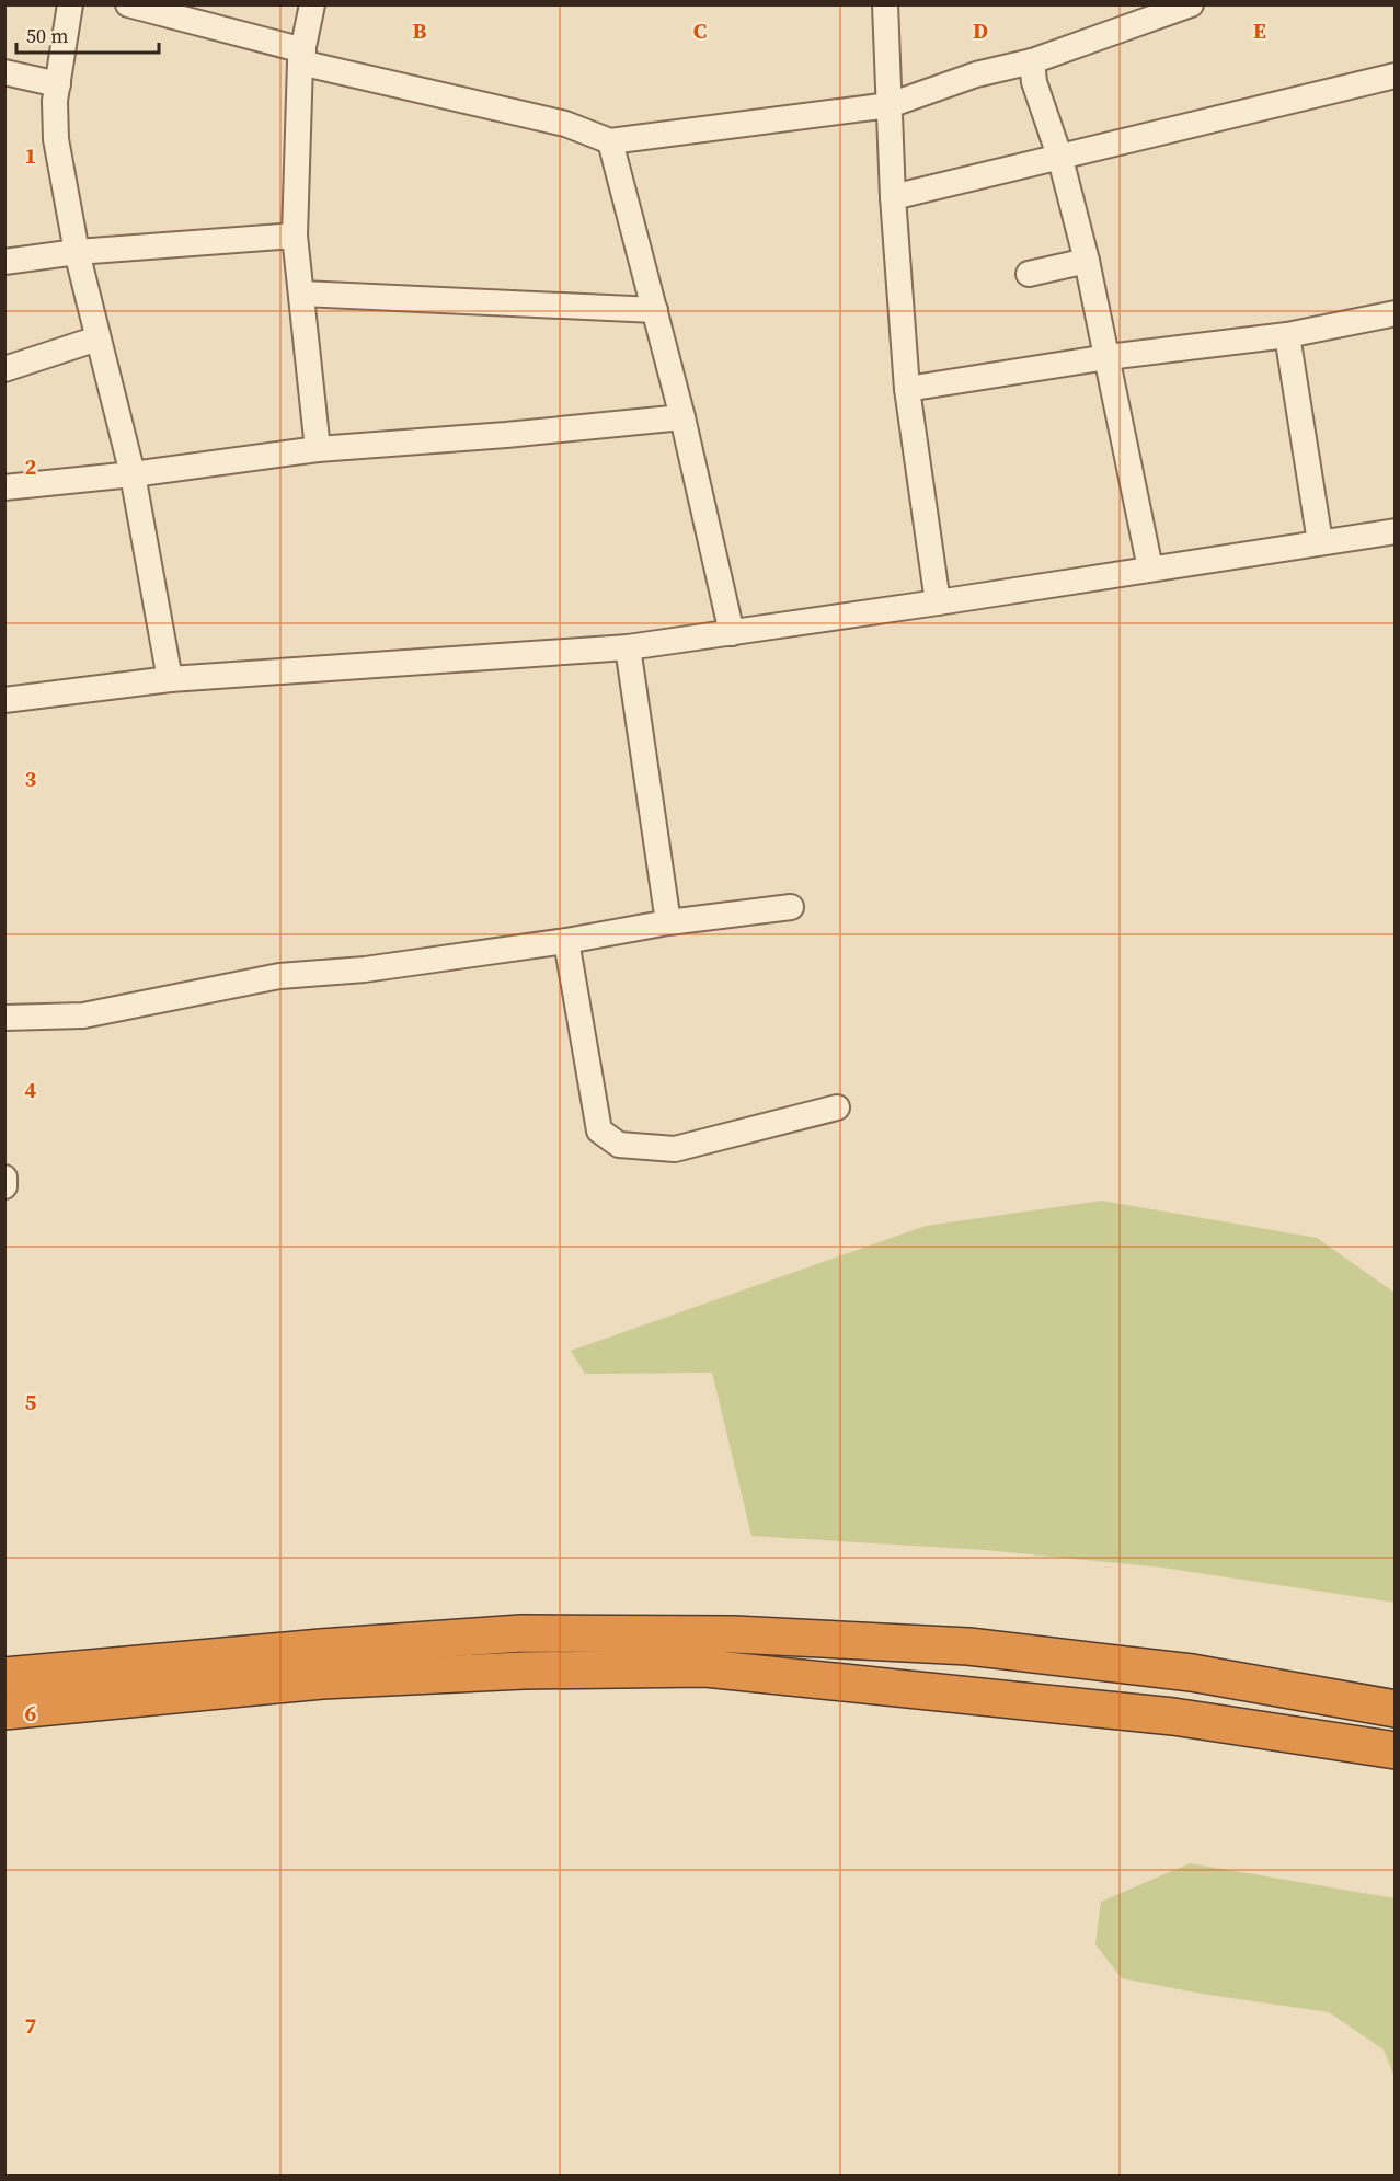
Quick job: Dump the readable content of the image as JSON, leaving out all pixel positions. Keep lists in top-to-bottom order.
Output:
{
  "scale_bar": "50 m",
  "grid": {
    "columns": [
      "B",
      "C",
      "D",
      "E"
    ],
    "rows": [
      "1",
      "2",
      "3",
      "4",
      "5",
      "6",
      "7"
    ]
  }
}
